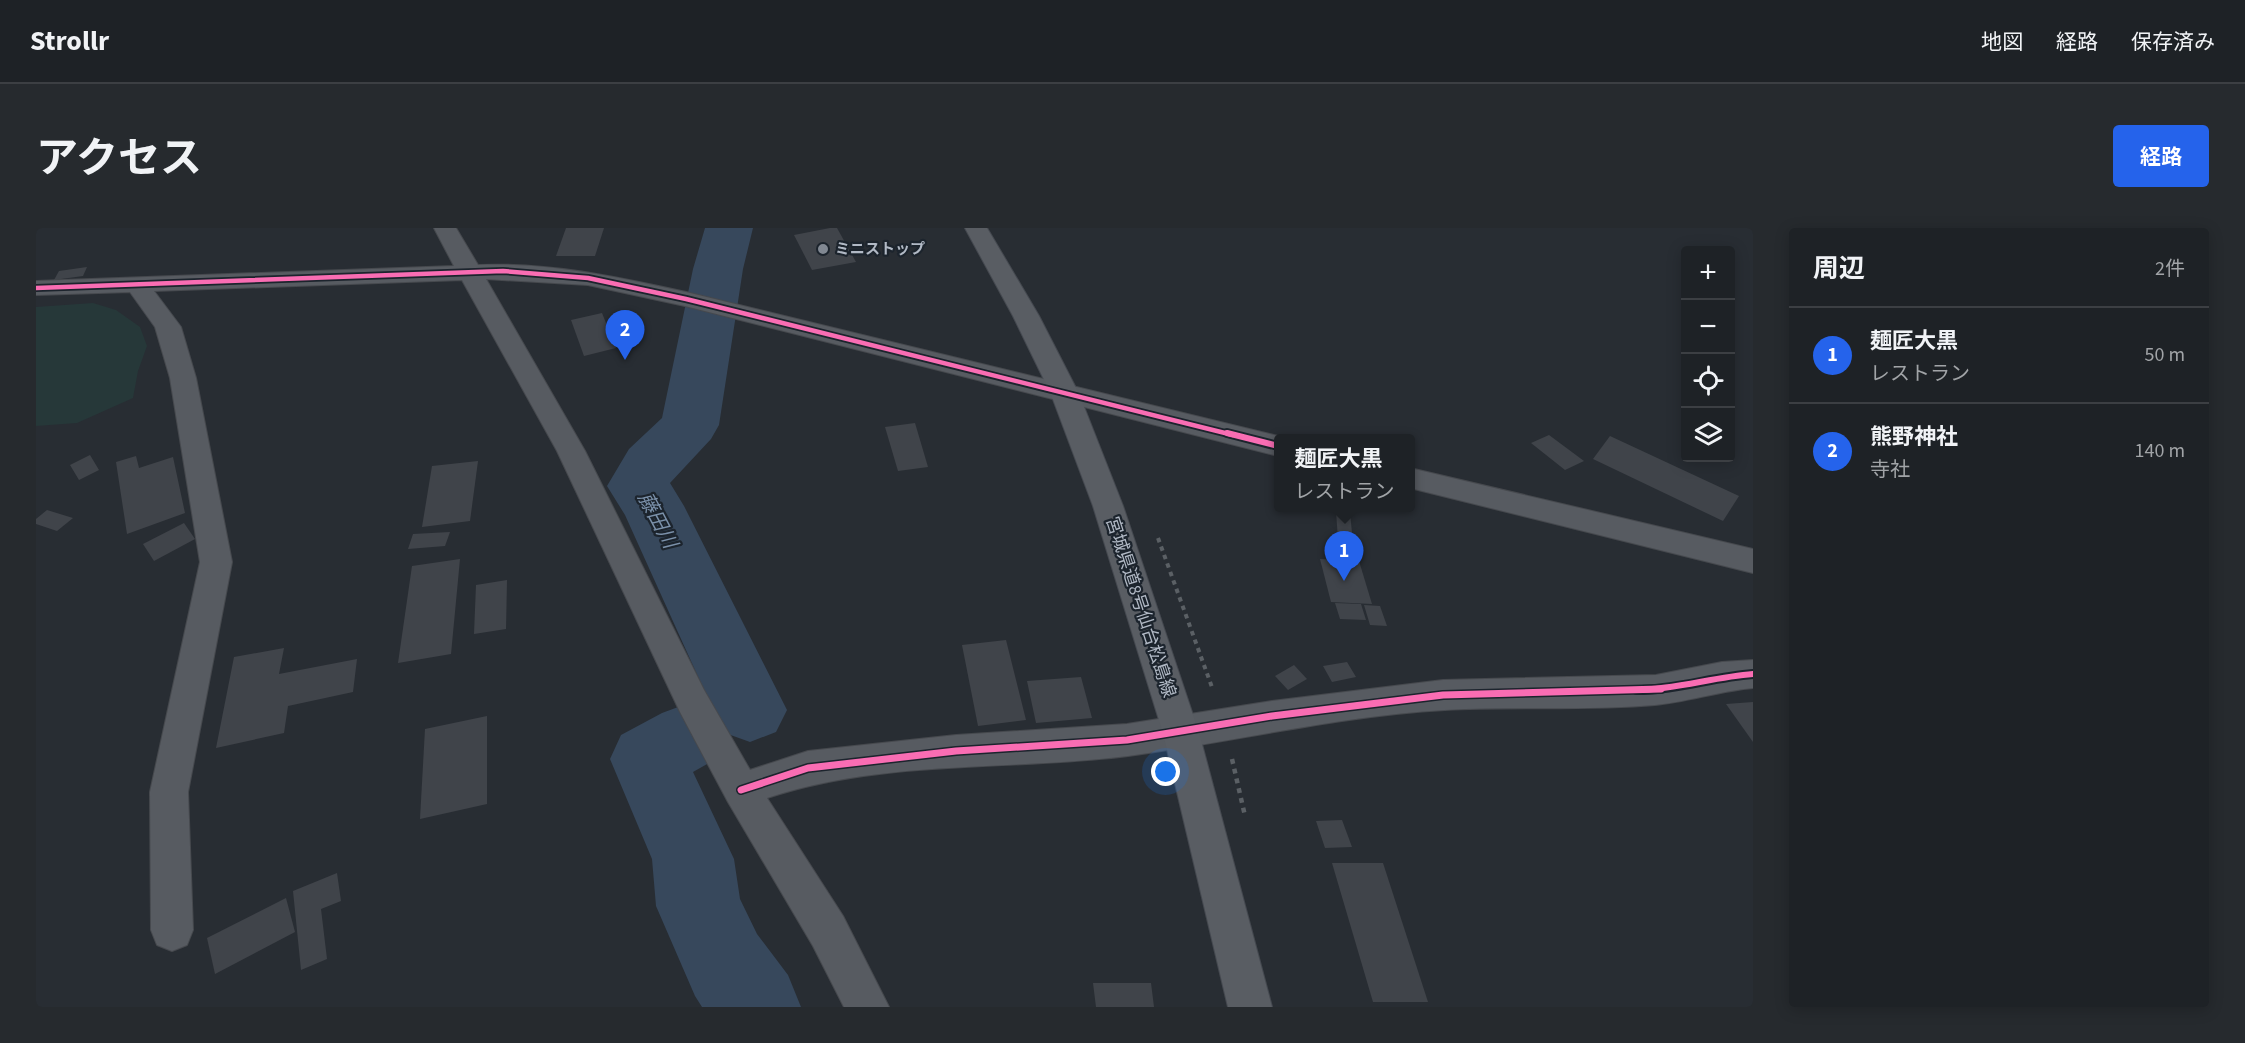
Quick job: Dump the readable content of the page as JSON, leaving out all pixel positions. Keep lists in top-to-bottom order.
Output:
{
  "streets": {
    "main road": ["宮城県道8号仙台松島線"]
  },
  "water": ["藤田川"],
  "places": ["ミニストップ"],
  "page": {
    "header": "Strollr",
    "nav": ["地図", "経路", "保存済み"],
    "title": "アクセス",
    "buttons": "経路",
    "heading": ["周辺", "2件"],
    "map_buttons": ["+", "−"],
    "list": [
      {
        "mark": "1",
        "name": "麺匠大黒",
        "note": "レストラン",
        "value": "50 m"
      },
      {
        "mark": "2",
        "name": "熊野神社",
        "note": "寺社",
        "value": "140 m"
      }
    ],
    "pins": ["2", "1"],
    "popup": ["麺匠大黒", "レストラン"]
  }
}
